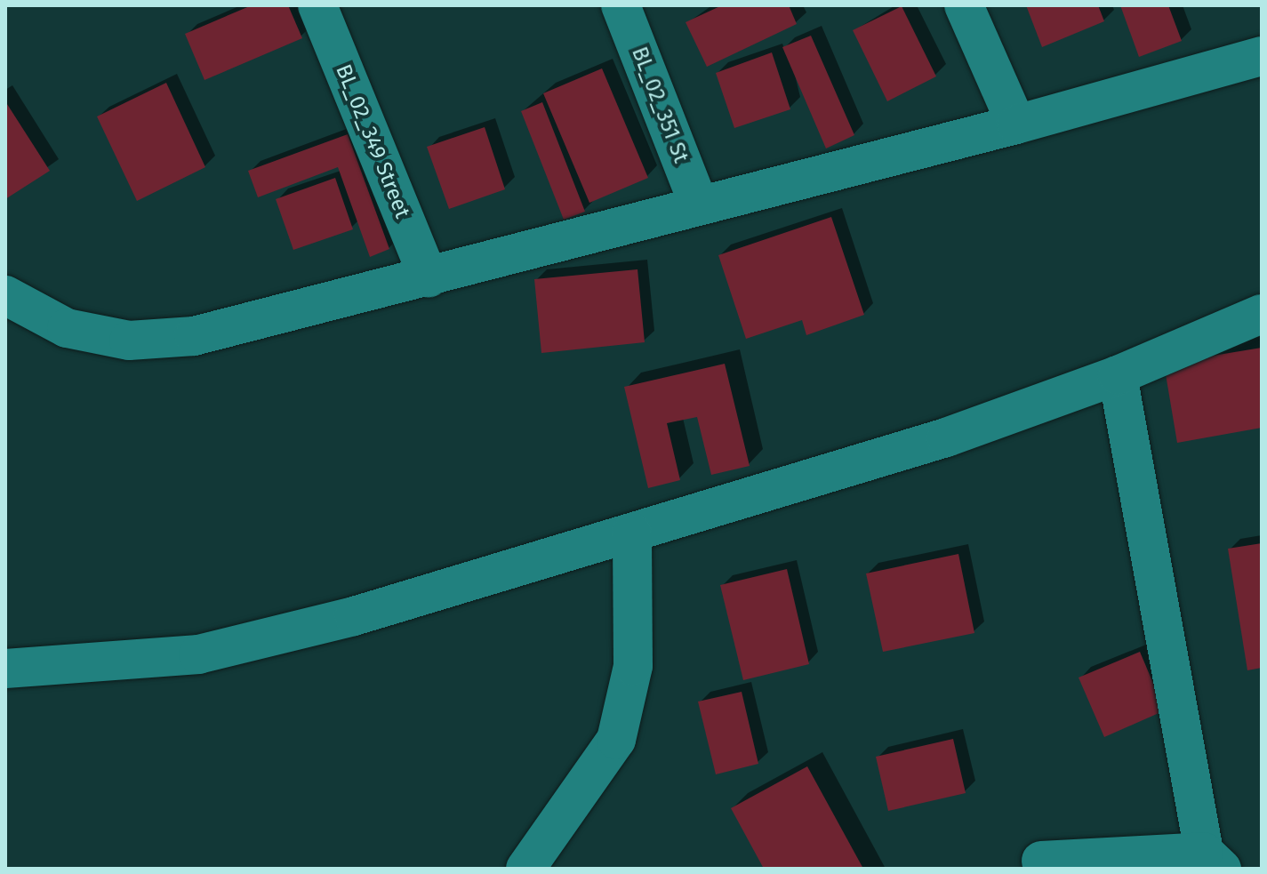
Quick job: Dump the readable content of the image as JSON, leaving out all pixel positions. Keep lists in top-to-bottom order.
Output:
{
  "streets": {
    "street": ["BL_02_351 St", "BL_02_349 Street"]
  }
}
